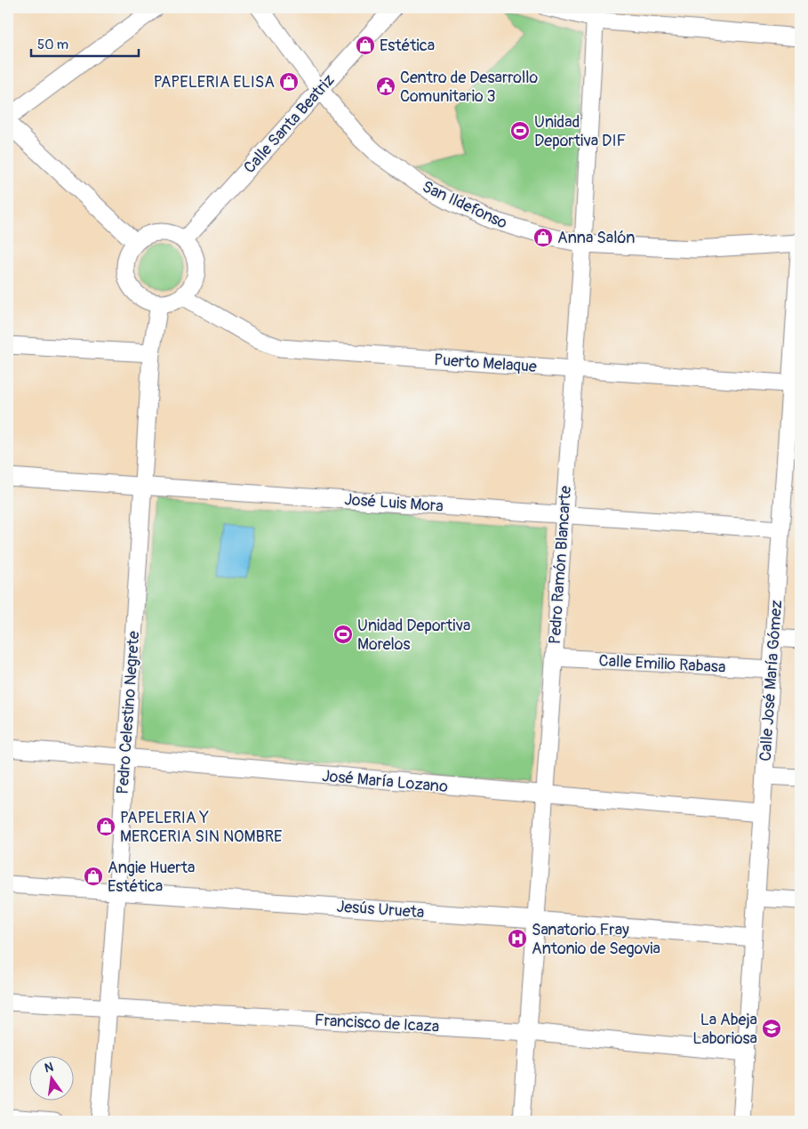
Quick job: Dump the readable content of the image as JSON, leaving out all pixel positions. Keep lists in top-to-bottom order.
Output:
{
  "streets": {
    "street": [
      "Calle Santa Beatriz",
      "San Ildefonso",
      "Puerto Melaque",
      "José Luis Mora",
      "Pedro Ramón Blancarte",
      "Calle Emilio Rabasa",
      "Calle José María Gómez",
      "Pedro Celestino Negrete",
      "José María Lozano",
      "Jesús Urueta",
      "Francisco de Icaza"
    ]
  },
  "crossings": [
    ["Calle Santa Beatriz", "San Ildefonso"],
    ["Calle Santa Beatriz", "Puerto Melaque"],
    ["Calle Santa Beatriz", "Pedro Celestino Negrete"],
    ["San Ildefonso", "Pedro Ramón Blancarte"],
    ["San Ildefonso", "Calle José María Gómez"],
    ["Puerto Melaque", "Pedro Ramón Blancarte"],
    ["Puerto Melaque", "Calle José María Gómez"],
    ["Puerto Melaque", "Pedro Celestino Negrete"],
    ["José Luis Mora", "Pedro Ramón Blancarte"],
    ["José Luis Mora", "Calle José María Gómez"],
    ["José Luis Mora", "Pedro Celestino Negrete"],
    ["Pedro Ramón Blancarte", "Calle Emilio Rabasa"],
    ["Pedro Ramón Blancarte", "José María Lozano"],
    ["Pedro Ramón Blancarte", "Jesús Urueta"],
    ["Pedro Ramón Blancarte", "Francisco de Icaza"],
    ["Calle Emilio Rabasa", "Calle José María Gómez"],
    ["Calle José María Gómez", "José María Lozano"],
    ["Calle José María Gómez", "Jesús Urueta"],
    ["Calle José María Gómez", "Francisco de Icaza"],
    ["Pedro Celestino Negrete", "José María Lozano"],
    ["Pedro Celestino Negrete", "Jesús Urueta"],
    ["Pedro Celestino Negrete", "Francisco de Icaza"]
  ],
  "places": {
    "shop": [
      "Estética",
      "PAPELERIA ELISA",
      "Anna Salón",
      "PAPELERIA Y MERCERIA SIN NOMBRE",
      "Angie Huerta Estética"
    ],
    "public building": ["Centro de Desarrollo Comunitario 3"],
    "sports": ["Unidad Deportiva DIF", "Unidad Deportiva Morelos"],
    "hospital": ["Sanatorio Fray Antonio de Segovia"],
    "school or university": ["La Abeja Laboriosa"]
  },
  "scale_bar": "50 m",
  "north": "top"
}
